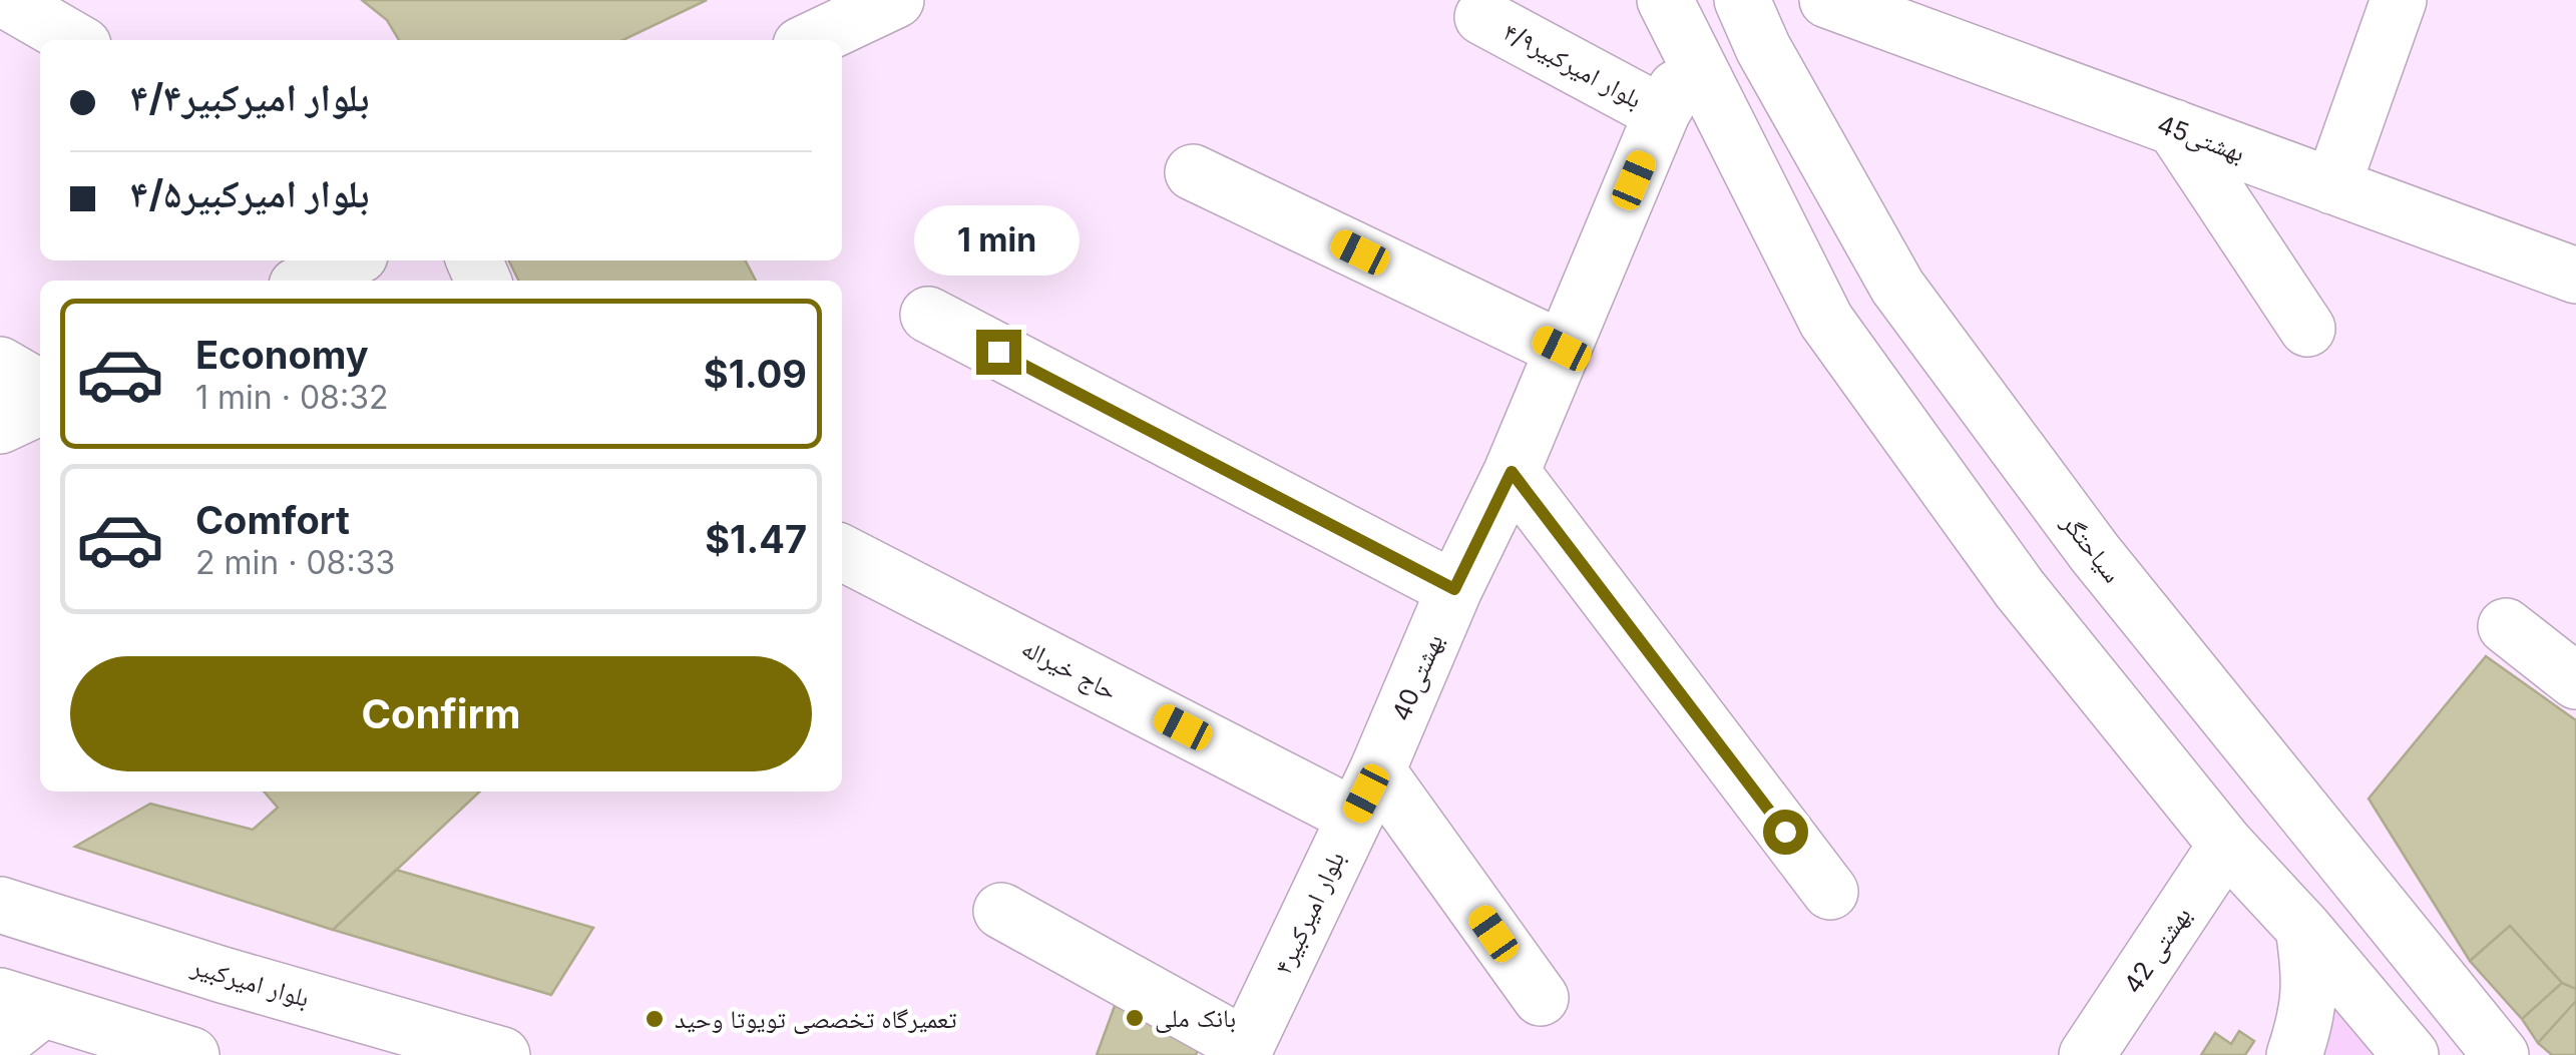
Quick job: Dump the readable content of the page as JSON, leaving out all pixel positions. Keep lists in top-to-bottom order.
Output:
{
  "streets": {
    "main road": [
      "بلوار امیرکبیر۴/۹",
      "بهشتی45",
      "سیاحتگر",
      "حاج خیراله",
      "40بهشتی",
      "۴بلوار امیرکبیر",
      "42 بهشتی",
      "بلوار امیرکبیر"
    ]
  },
  "crossings": [
    ["بلوار امیرکبیر۴/۹", "40بهشتی"],
    ["حاج خیراله", "40بهشتی"],
    ["حاج خیراله", "۴بلوار امیرکبیر"],
    ["40بهشتی", "۴بلوار امیرکبیر"]
  ],
  "places": ["بانک ملی", "تعمیرگاه تخصصی تویوتا وحید"],
  "page": {
    "banner": ["بلوار امیرکبیر۴/۴", "بلوار امیرکبیر۴/۵"],
    "bubble": "1 min",
    "list": [
      {
        "name": "Economy",
        "note": "1 min · 08:32",
        "value": "$1.09"
      },
      {
        "name": "Comfort",
        "note": "2 min · 08:33",
        "value": "$1.47"
      }
    ],
    "buttons": "Confirm"
  }
}
